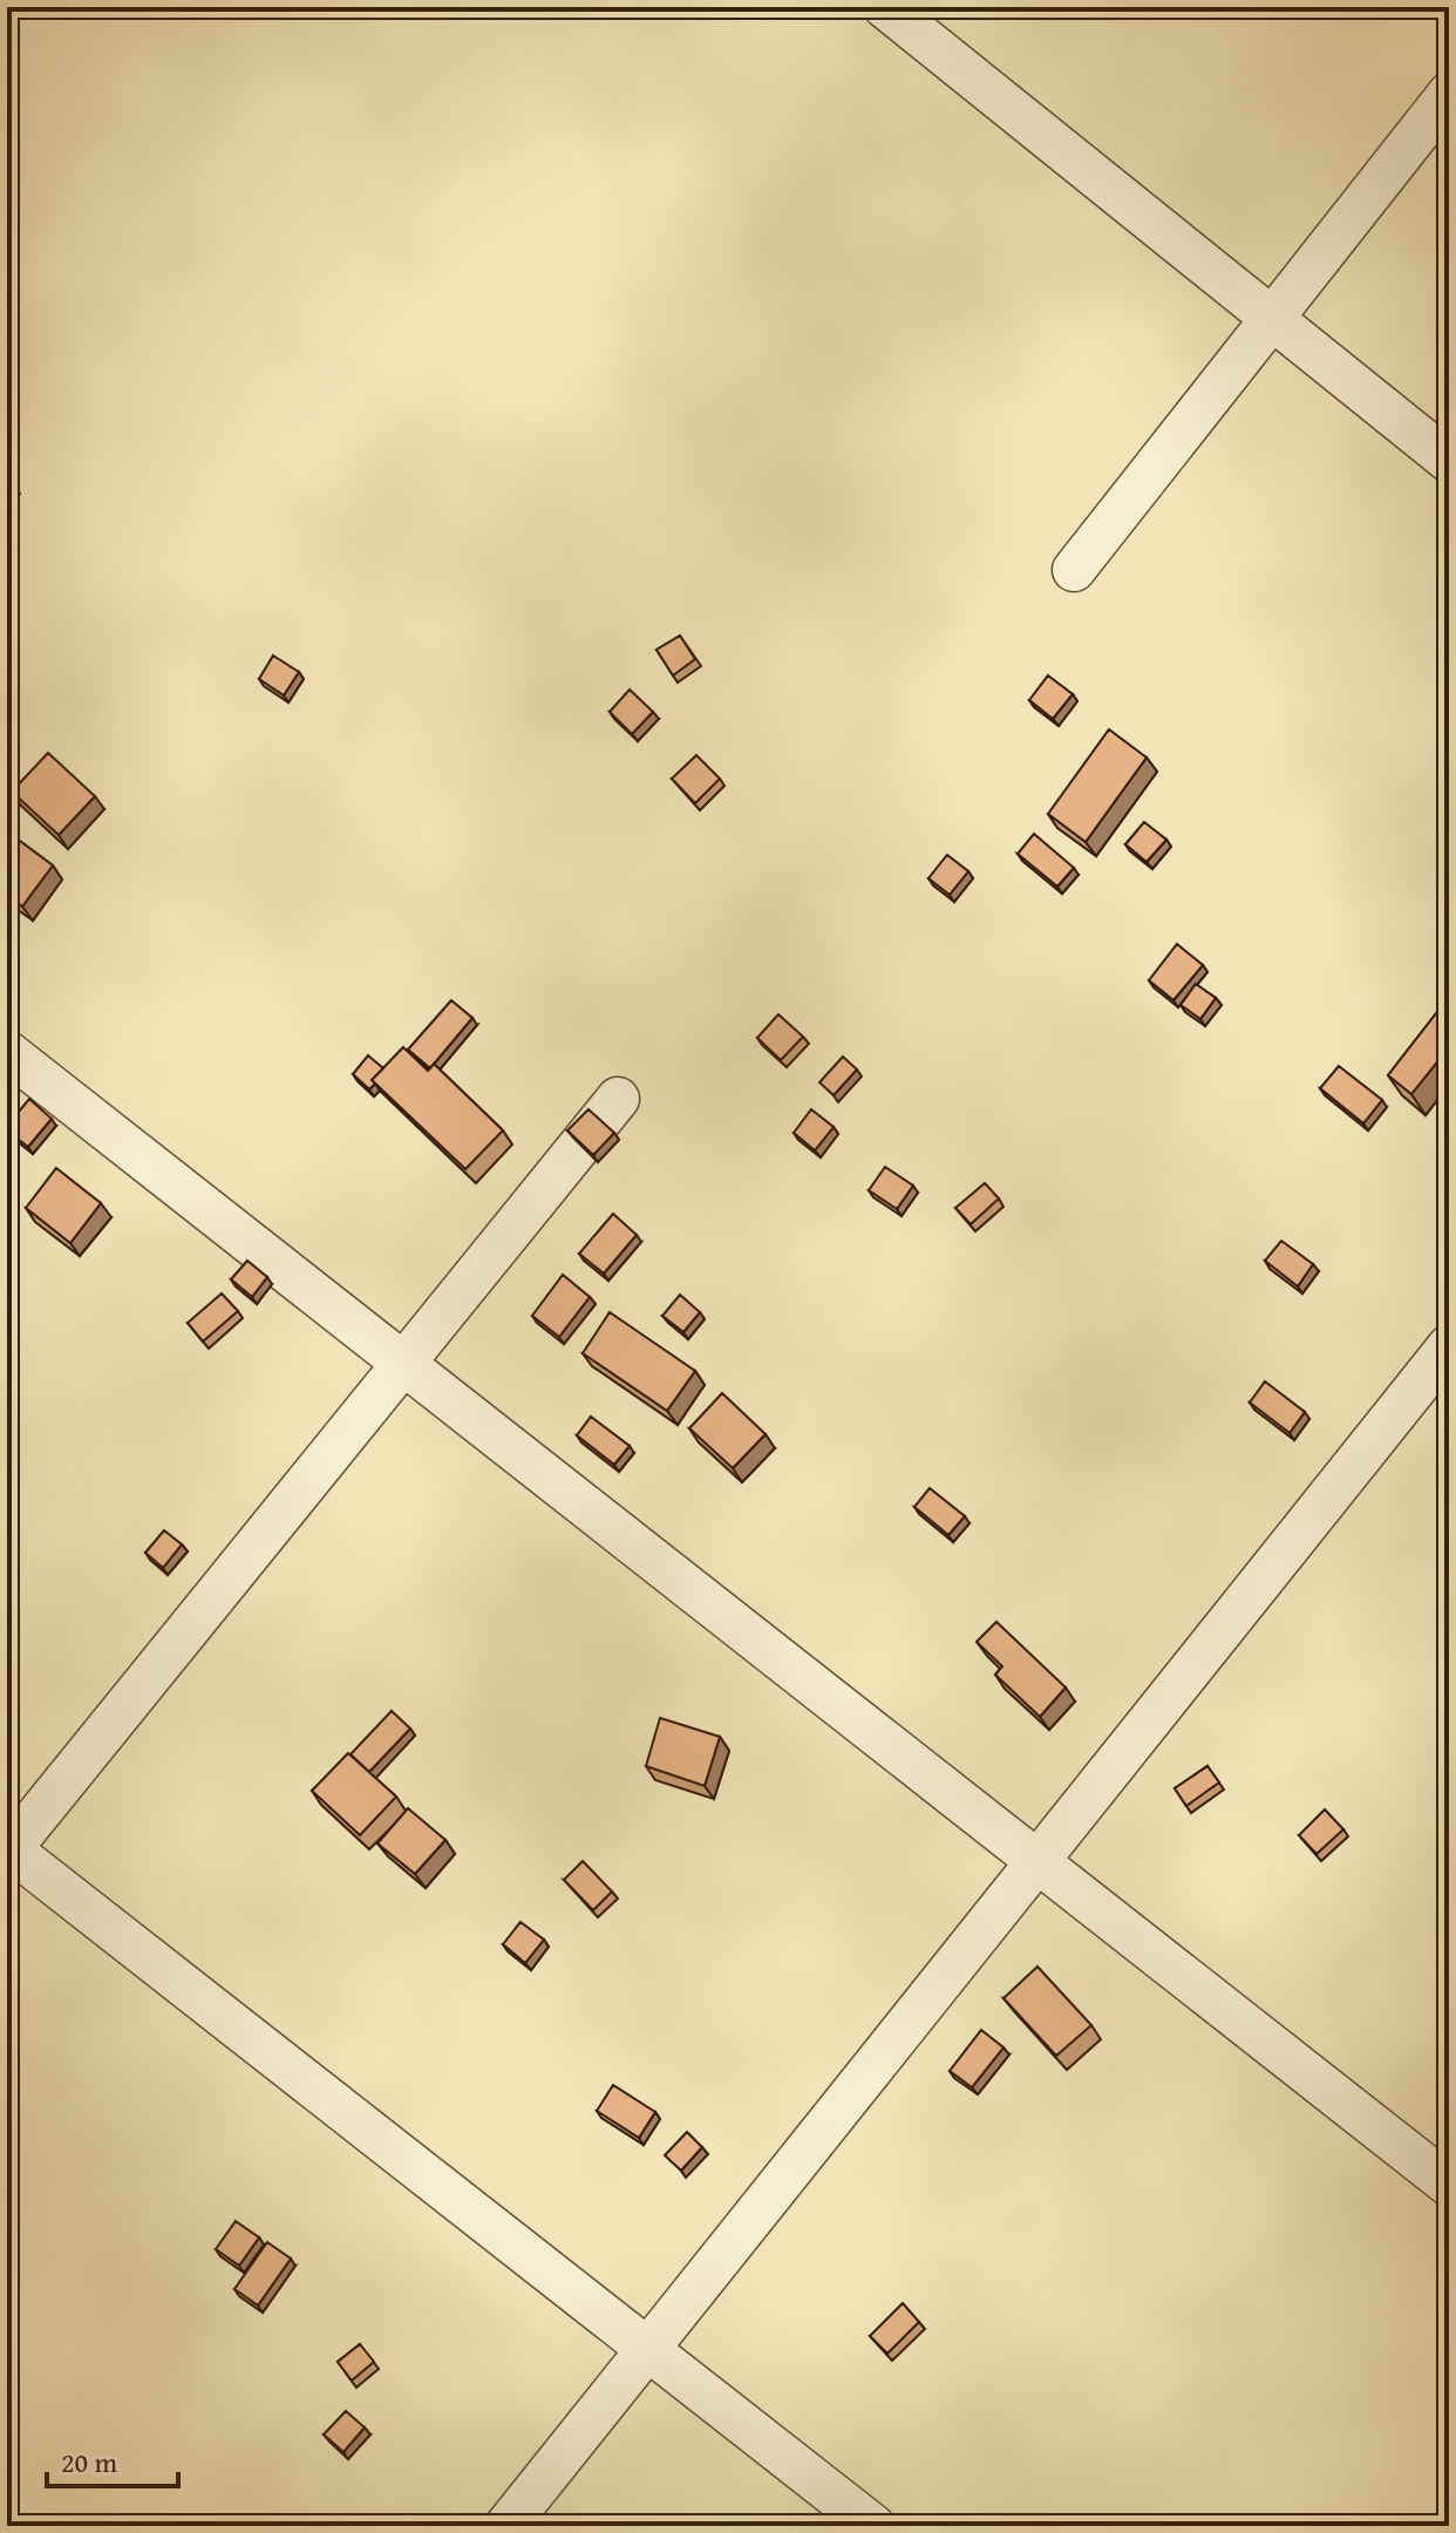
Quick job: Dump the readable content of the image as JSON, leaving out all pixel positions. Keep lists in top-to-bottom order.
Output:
{
  "scale_bar": "20 m"
}
